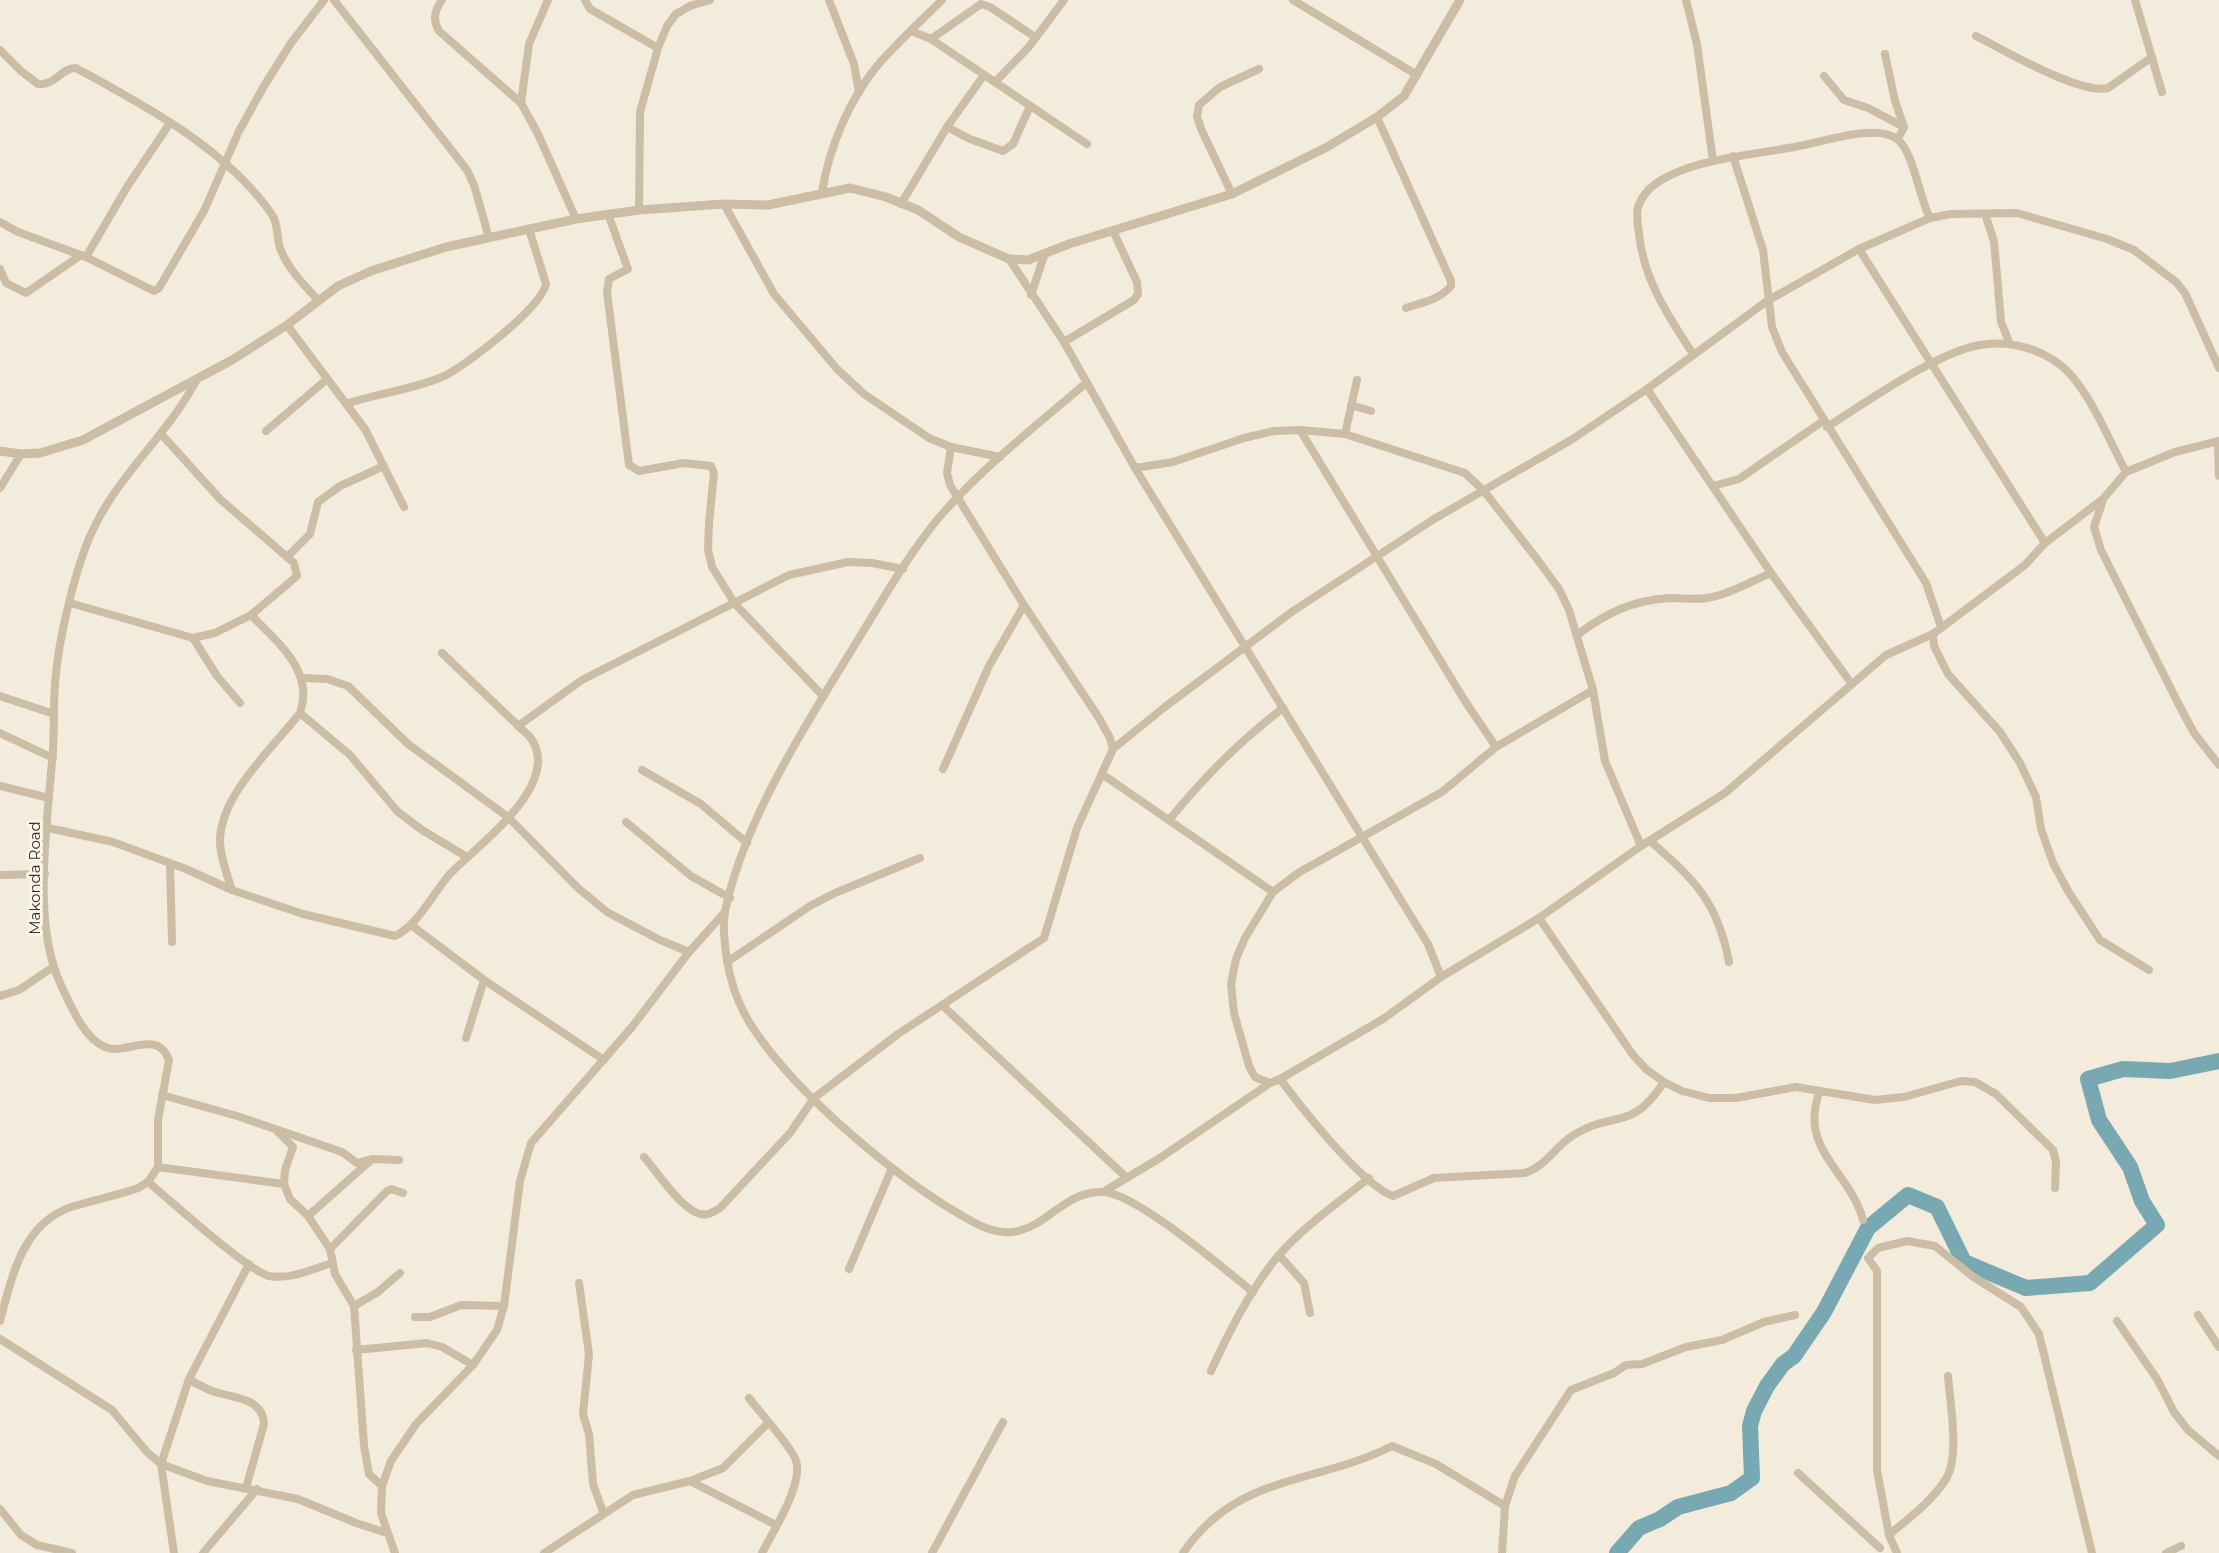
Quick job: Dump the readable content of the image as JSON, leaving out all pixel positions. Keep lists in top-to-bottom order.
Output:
{
  "streets": {
    "street": ["Makonda Road"]
  }
}
